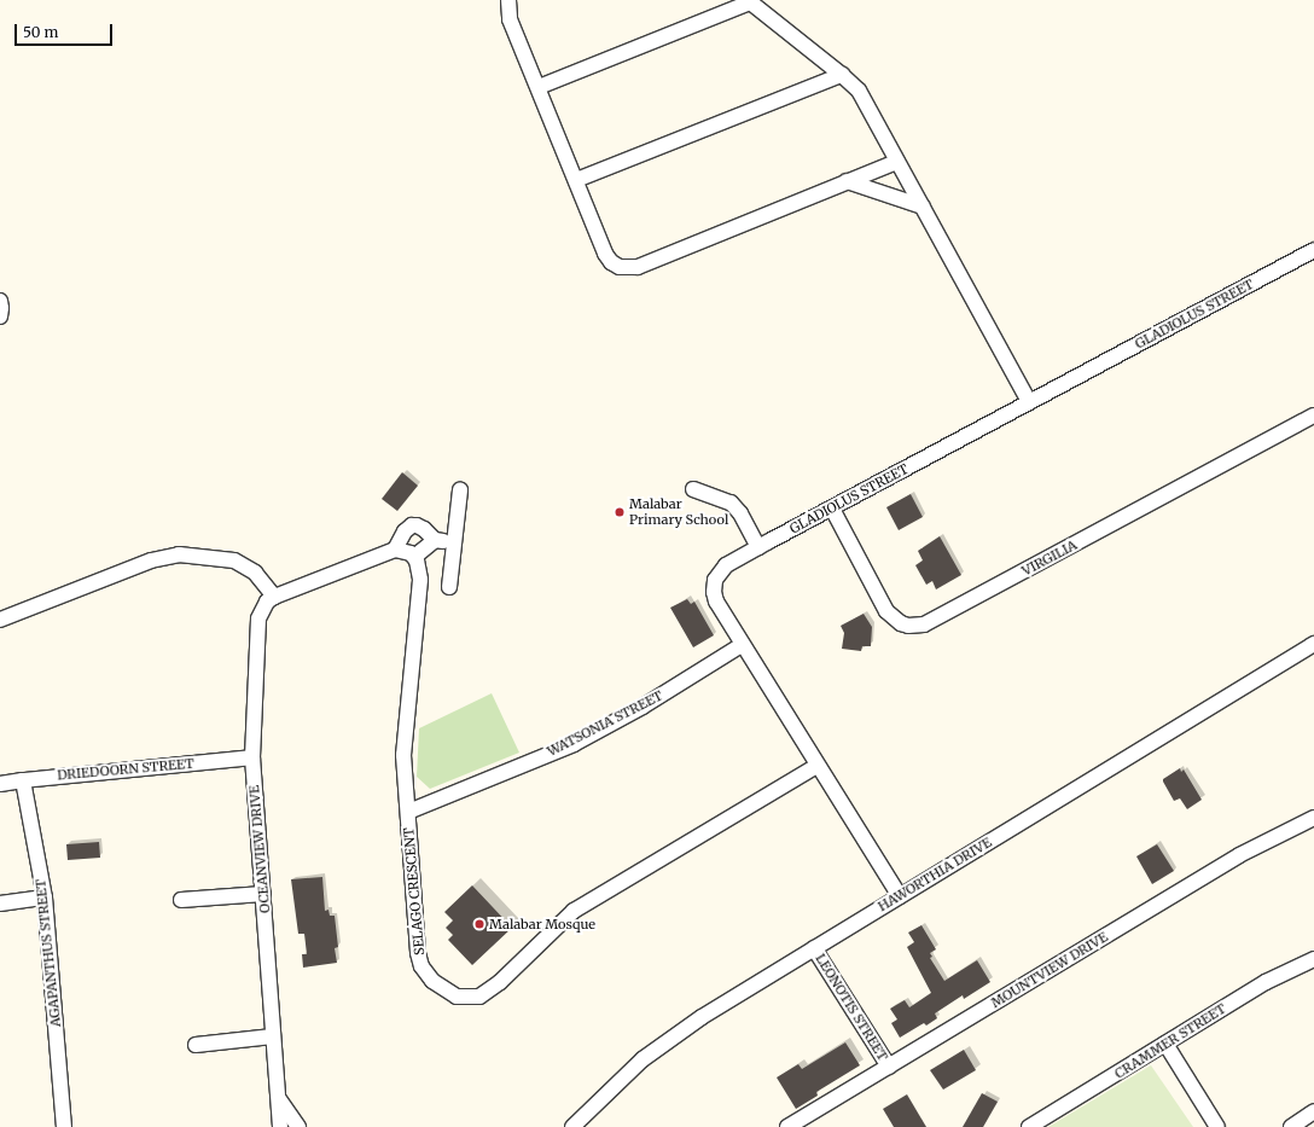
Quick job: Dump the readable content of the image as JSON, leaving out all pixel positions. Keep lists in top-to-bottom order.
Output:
{
  "streets": {
    "street": [
      "GLADIOLUS STREET",
      "VIRGILIA",
      "WATSONIA STREET",
      "DRIEDOORN STREET",
      "OCEANVIEW DRIVE",
      "HAWORTHIA DRIVE",
      "SELAGO CRESCENT",
      "AGAPANTHUS STREET",
      "MOUNTVIEW DRIVE",
      "LEONOTIS STREET",
      "CRAMMER STREET"
    ]
  },
  "crossings": [
    ["GLADIOLUS STREET", "VIRGILIA"],
    ["GLADIOLUS STREET", "WATSONIA STREET"],
    ["GLADIOLUS STREET", "HAWORTHIA DRIVE"],
    ["GLADIOLUS STREET", "SELAGO CRESCENT"],
    ["WATSONIA STREET", "SELAGO CRESCENT"],
    ["DRIEDOORN STREET", "OCEANVIEW DRIVE"],
    ["DRIEDOORN STREET", "AGAPANTHUS STREET"],
    ["HAWORTHIA DRIVE", "LEONOTIS STREET"],
    ["MOUNTVIEW DRIVE", "LEONOTIS STREET"]
  ],
  "places": ["Malabar Primary School", "Malabar Mosque"],
  "scale_bar": "50 m"
}
